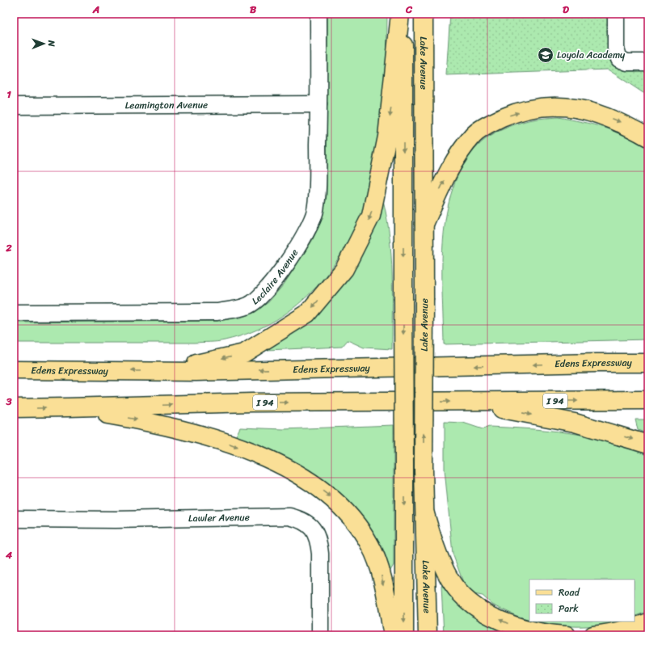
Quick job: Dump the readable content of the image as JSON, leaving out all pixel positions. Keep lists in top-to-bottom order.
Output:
{
  "streets": {
    "main road": ["Lake Avenue", "Edens Expressway", "I 94"],
    "street": ["Leamington Avenue", "Leclaire Avenue", "Lawler Avenue"]
  },
  "crossings": [
    ["Leamington Avenue", "Leclaire Avenue"]
  ],
  "places": {
    "school or university": ["Loyola Academy"]
  },
  "legend": ["Road", "Park"],
  "north": "right",
  "grid": {
    "columns": [
      "A",
      "B",
      "C",
      "D"
    ],
    "rows": [
      "1",
      "2",
      "3",
      "4"
    ]
  }
}
